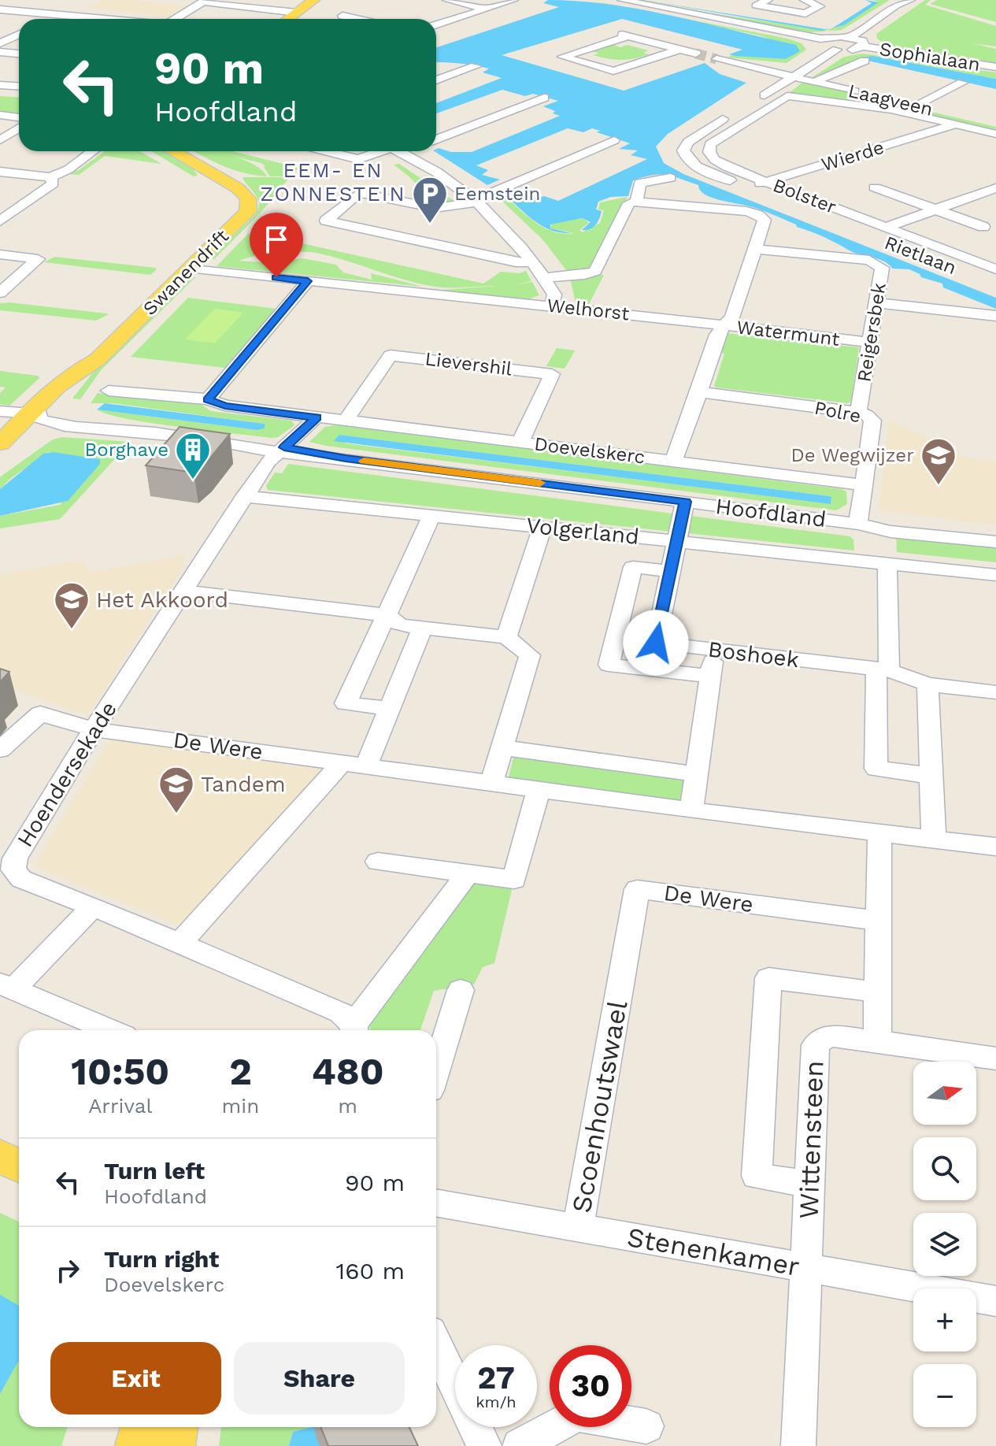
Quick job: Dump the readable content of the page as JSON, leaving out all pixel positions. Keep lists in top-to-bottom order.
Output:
{
  "streets": {
    "main road": ["Swanendrift"],
    "street": [
      "Sophialaan",
      "Laagveen",
      "Wierde",
      "Bolster",
      "Rietlaan",
      "Welhorst",
      "Reigersbek",
      "Watermunt",
      "Lievershil",
      "Polre",
      "Doevelskerc",
      "Hoofdland",
      "Volgerland",
      "Boshoek",
      "De Were",
      "Hoendersekade",
      "Scoenhoutswael",
      "Wittensteen",
      "Stenenkamer"
    ]
  },
  "crossings": [
    ["Wierde", "Bolster"],
    ["Wierde", "Rietlaan"],
    ["Bolster", "Rietlaan"],
    ["Swanendrift", "Welhorst"],
    ["Swanendrift", "Hoofdland"],
    ["Welhorst", "Watermunt"],
    ["Reigersbek", "Watermunt"],
    ["Reigersbek", "Polre"],
    ["Lievershil", "Doevelskerc"],
    ["Polre", "Doevelskerc"],
    ["Polre", "Hoofdland"],
    ["Hoofdland", "Boshoek"],
    ["Hoofdland", "Hoendersekade"],
    ["Volgerland", "Boshoek"],
    ["Volgerland", "Hoendersekade"],
    ["De Were", "Hoendersekade"],
    ["De Were", "Scoenhoutswael"],
    ["Scoenhoutswael", "Stenenkamer"],
    ["Wittensteen", "Stenenkamer"]
  ],
  "districts": ["EEM- EN ZONNESTEIN"],
  "places": {
    "parking": ["Eemstein"],
    "building": ["Borghave"],
    "school or university": ["De Wegwijzer", "Het Akkoord", "Tandem"]
  },
  "north": "right",
  "page": {
    "turn": ["90 m", "Hoofdland"],
    "eta": [
      "10:50",
      "Arrival",
      "2",
      "min",
      "480",
      "m"
    ],
    "map_buttons": ["+", "−"],
    "list": [
      {
        "name": "Turn left",
        "note": "Hoofdland",
        "value": "90 m"
      },
      {
        "name": "Turn right",
        "note": "Doevelskerc",
        "value": "160 m"
      }
    ],
    "buttons": ["Exit", "Share"],
    "speed": "27 km/h",
    "limit": "30"
  }
}
